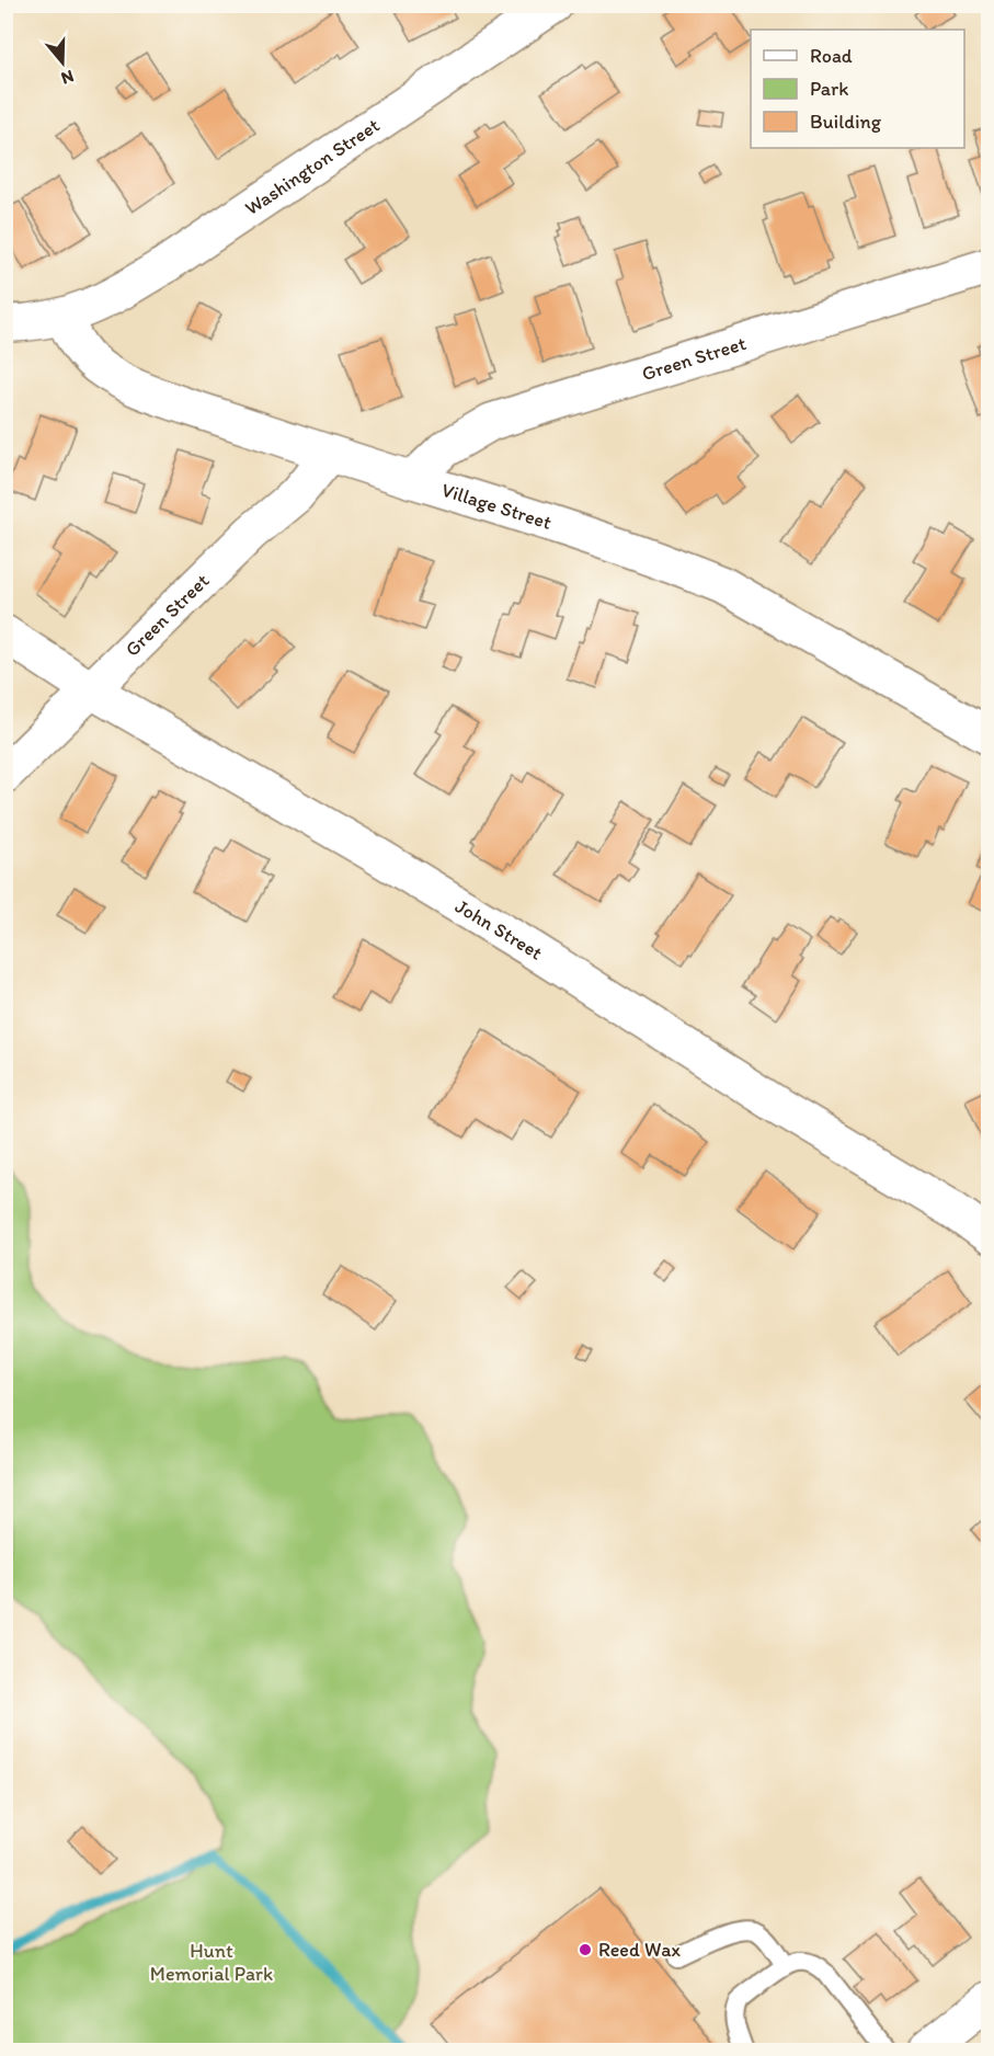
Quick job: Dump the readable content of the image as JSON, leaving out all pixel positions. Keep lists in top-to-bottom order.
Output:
{
  "streets": {
    "street": [
      "Washington Street",
      "Green Street",
      "Village Street",
      "John Street"
    ]
  },
  "crossings": [
    ["Washington Street", "Village Street"],
    ["Green Street", "Village Street"],
    ["Green Street", "John Street"]
  ],
  "parks": ["Hunt Memorial Park"],
  "places": ["Reed Wax"],
  "legend": ["Road", "Park", "Building"],
  "north": "bottom"
}
